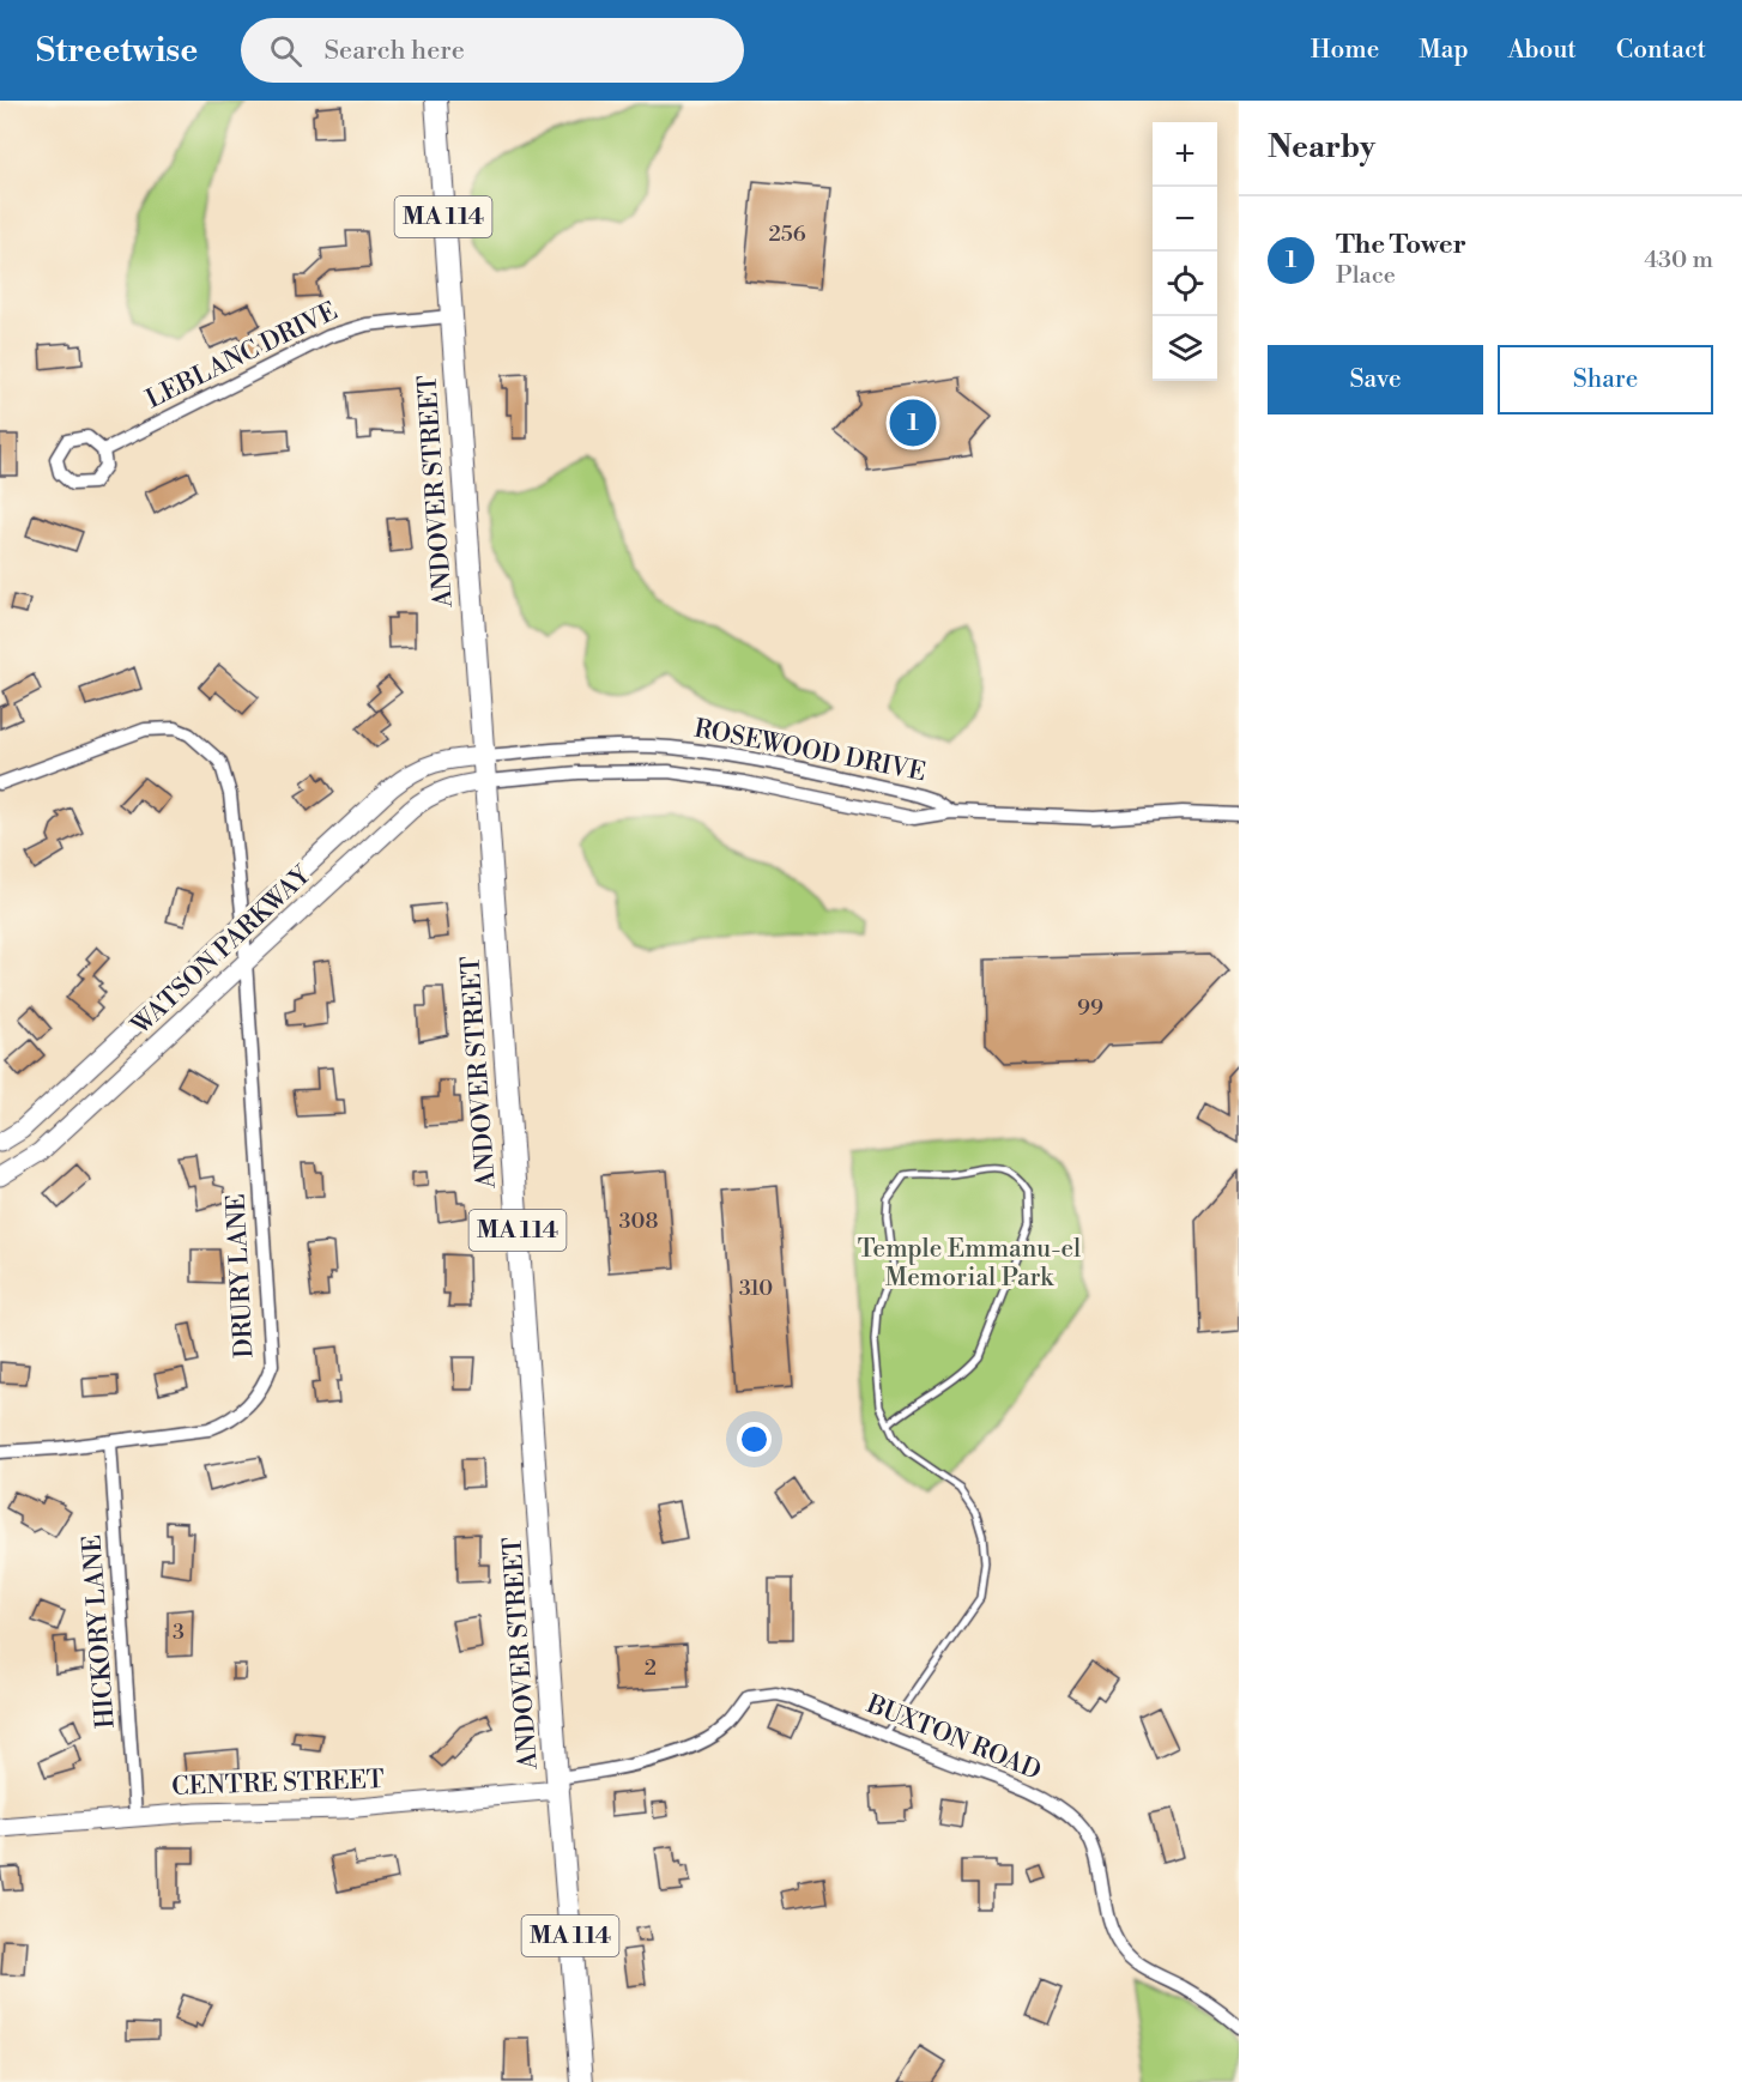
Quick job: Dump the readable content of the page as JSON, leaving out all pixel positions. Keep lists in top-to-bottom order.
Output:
{
  "streets": {
    "highway": ["MA 114", "ANDOVER STREET"],
    "main road": ["WATSON PARKWAY", "CENTRE STREET"],
    "street": [
      "LEBLANC DRIVE",
      "ROSEWOOD DRIVE",
      "DRURY LANE",
      "HICKORY LANE",
      "BUXTON ROAD"
    ]
  },
  "crossings": [
    ["LEBLANC DRIVE", "ANDOVER STREET"],
    ["ANDOVER STREET", "ROSEWOOD DRIVE"],
    ["ANDOVER STREET", "WATSON PARKWAY"],
    ["ANDOVER STREET", "BUXTON ROAD"],
    ["ANDOVER STREET", "CENTRE STREET"],
    ["ROSEWOOD DRIVE", "WATSON PARKWAY"],
    ["WATSON PARKWAY", "DRURY LANE"],
    ["DRURY LANE", "HICKORY LANE"],
    ["HICKORY LANE", "CENTRE STREET"],
    ["BUXTON ROAD", "CENTRE STREET"]
  ],
  "parks": ["Temple Emmanu-el Memorial Park"],
  "house_numbers": [
    "256",
    "99",
    "308",
    "310",
    "3",
    "2"
  ],
  "page": {
    "header": "Streetwise",
    "search": "Search here",
    "nav": [
      "Home",
      "Map",
      "About",
      "Contact"
    ],
    "heading": "Nearby",
    "map_buttons": ["+", "−"],
    "list": [
      {
        "mark": "1",
        "name": "The Tower",
        "note": "Place",
        "value": "430 m"
      }
    ],
    "buttons": ["Save", "Share"],
    "pins": "1"
  }
}
